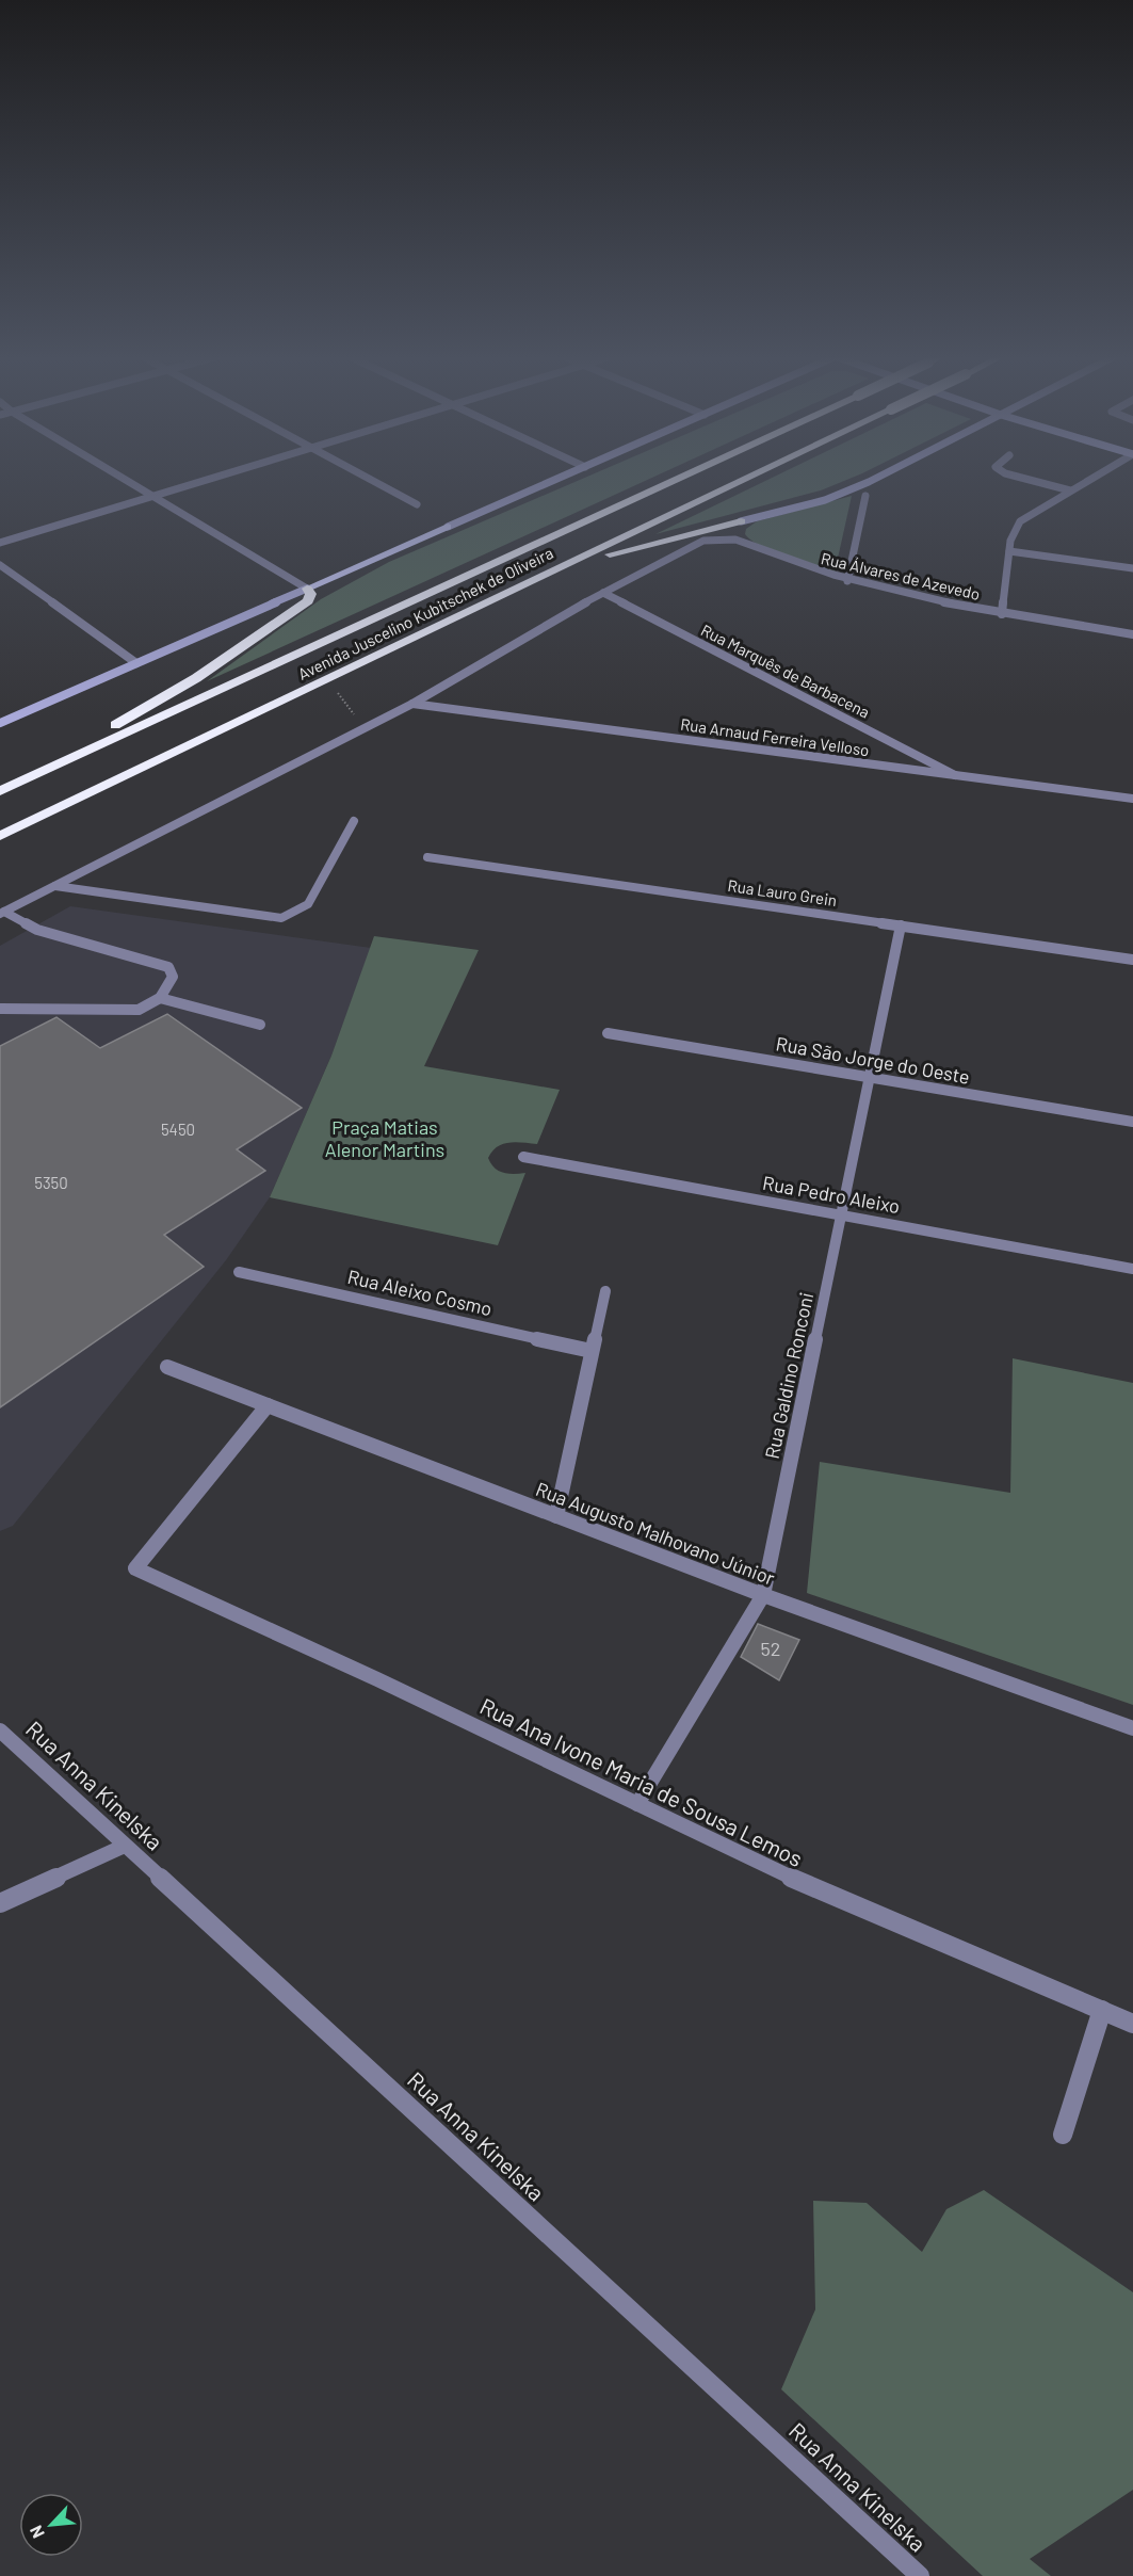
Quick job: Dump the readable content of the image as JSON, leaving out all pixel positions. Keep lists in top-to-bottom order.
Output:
{
  "streets": {
    "highway": ["Avenida Juscelino Kubitschek de Oliveira"],
    "street": [
      "Rua Álvares de Azevedo",
      "Rua Marquês de Barbacena",
      "Rua Arnaud Ferreira Velloso",
      "Rua Lauro Grein",
      "Rua São Jorge do Oeste",
      "Rua Pedro Aleixo",
      "Rua Aleixo Cosmo",
      "Rua Galdino Ronconi",
      "Rua Augusto Malhovano Júnior",
      "Rua Ana Ivone Maria de Sousa Lemos",
      "Rua Anna Kinelska"
    ]
  },
  "crossings": [
    ["Rua Álvares de Azevedo", "Rua Marquês de Barbacena"],
    ["Rua Marquês de Barbacena", "Rua Arnaud Ferreira Velloso"],
    ["Rua Lauro Grein", "Rua Galdino Ronconi"],
    ["Rua São Jorge do Oeste", "Rua Galdino Ronconi"],
    ["Rua Pedro Aleixo", "Rua Galdino Ronconi"],
    ["Rua Galdino Ronconi", "Rua Augusto Malhovano Júnior"],
    ["Rua Galdino Ronconi", "Rua Ana Ivone Maria de Sousa Lemos"],
    ["Rua Augusto Malhovano Júnior", "Rua Ana Ivone Maria de Sousa Lemos"]
  ],
  "parks": ["Praça Matias Alenor Martins"],
  "house_numbers": ["5450", "5350", "52"],
  "north": "bottom left"
}
